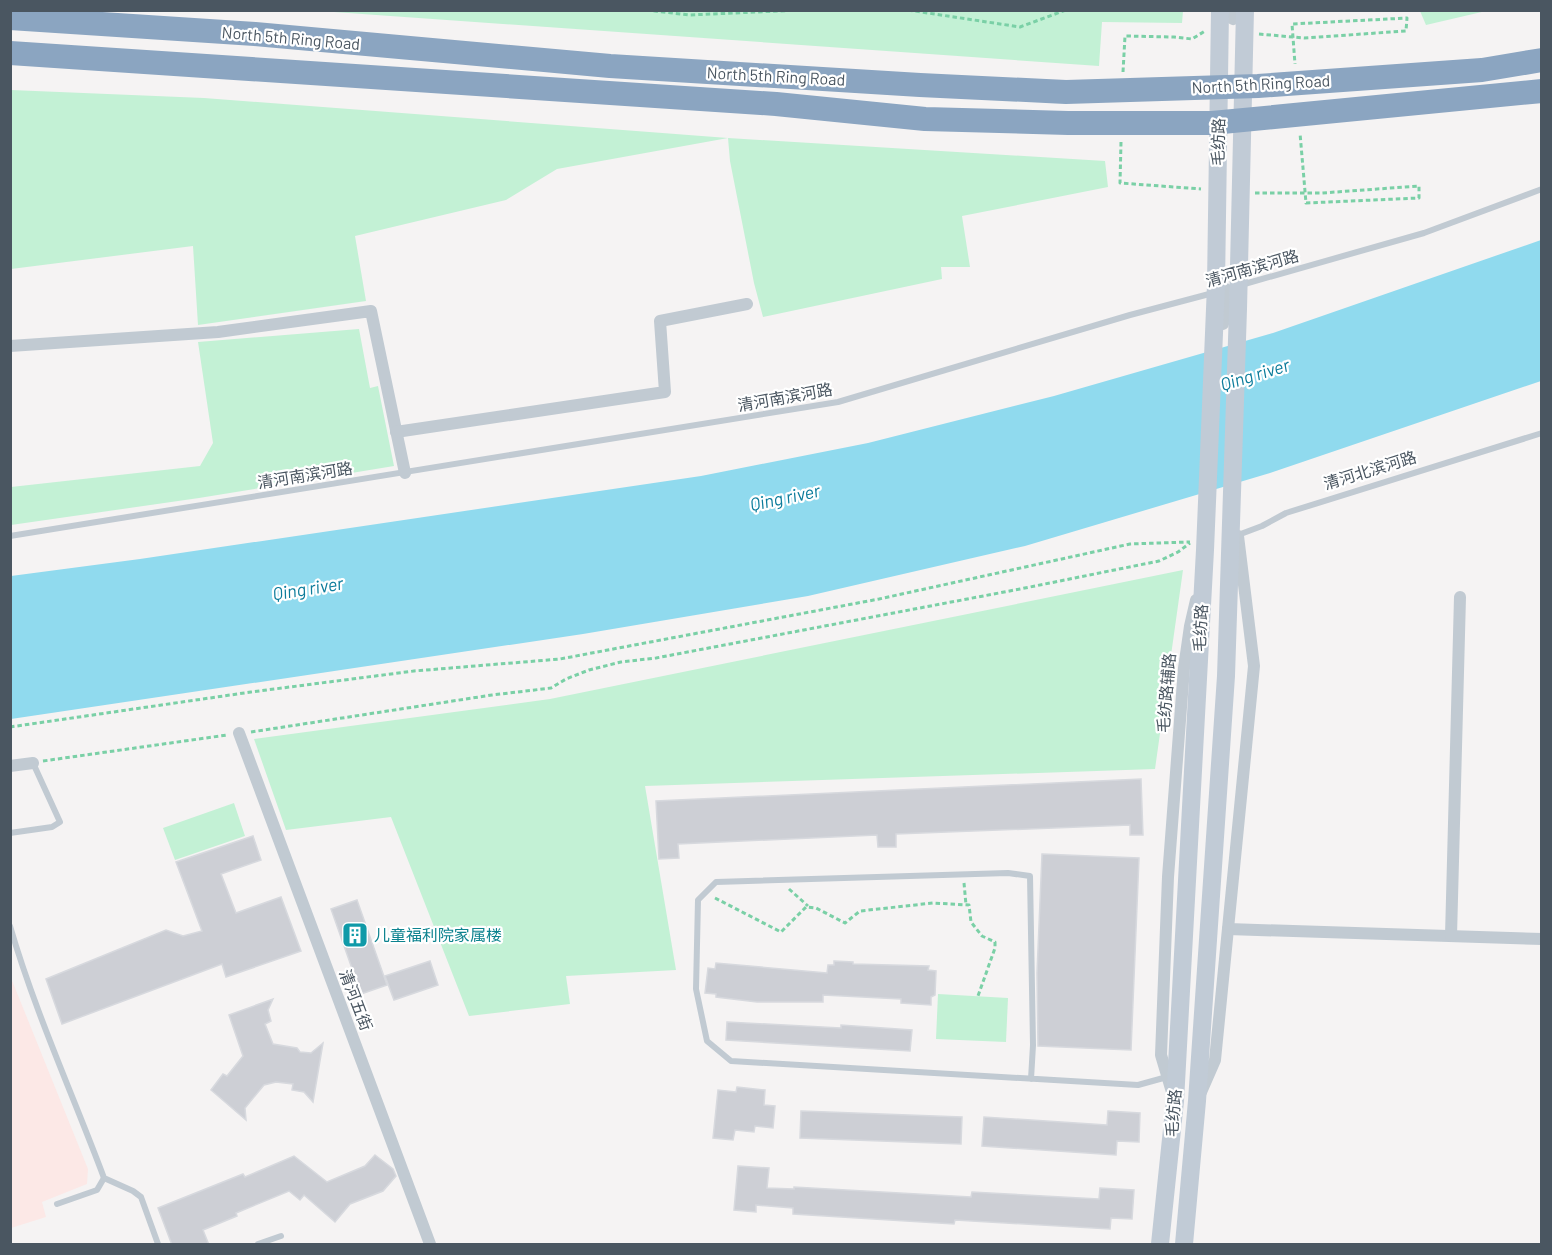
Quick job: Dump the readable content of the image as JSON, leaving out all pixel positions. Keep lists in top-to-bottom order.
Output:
{
  "streets": {
    "highway": ["North 5th Ring Road"],
    "main road": ["毛纺路"],
    "street": ["毛纺路辅路", "清河五街"],
    "lane": ["清河南滨河路", "清河北滨河路"]
  },
  "crossings": [
    ["毛纺路", "毛纺路辅路"],
    ["清河南滨河路", "毛纺路辅路"],
    ["清河北滨河路", "毛纺路辅路"]
  ],
  "water": ["Qing river"],
  "places": {
    "building": ["儿童福利院家属楼"]
  }
}
